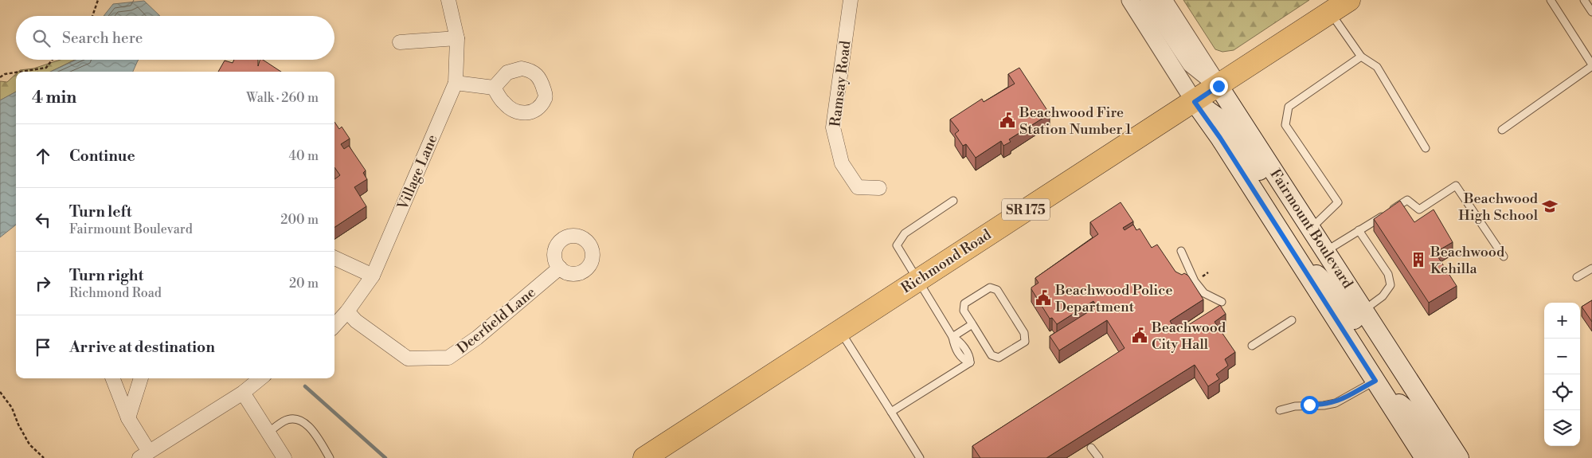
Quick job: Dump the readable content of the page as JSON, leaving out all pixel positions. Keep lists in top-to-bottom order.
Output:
{
  "streets": {
    "main road": ["SR 175", "Fairmount Boulevard", "Richmond Road"],
    "street": ["Ramsay Road", "Village Lane", "Deerfield Lane"]
  },
  "crossings": [
    ["Village Lane", "Deerfield Lane"],
    ["Fairmount Boulevard", "Richmond Road"]
  ],
  "places": {
    "public building": ["Beachwood Fire Station Number 1", "Beachwood Police Department", "Beachwood City Hall"],
    "school or university": ["Beachwood High School"],
    "building": ["Beachwood Kehilla"]
  },
  "page": {
    "search": "Search here",
    "heading": ["4 min", "Walk · 260 m"],
    "list": [
      ["Continue", "40 m"],
      ["Turn left", "Fairmount Boulevard", "200 m"],
      ["Turn right", "Richmond Road", "20 m"],
      "Arrive at destination"
    ],
    "map_buttons": ["+", "−"]
  }
}
